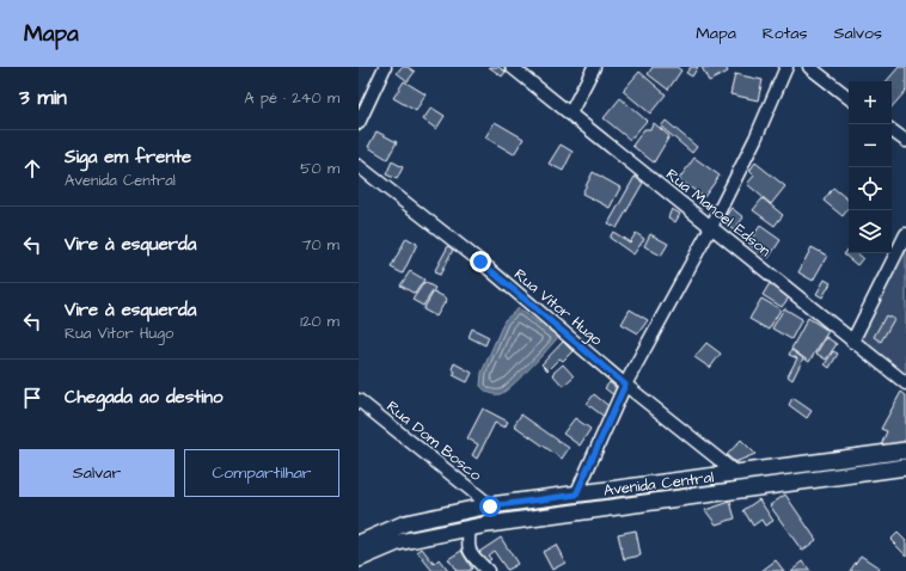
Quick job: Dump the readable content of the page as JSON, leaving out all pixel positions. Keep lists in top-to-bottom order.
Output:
{
  "streets": {
    "main road": ["Avenida Central"],
    "street": ["Rua Manoel Edson", "Rua Vitor Hugo", "Rua Dom Bosco"]
  },
  "crossings": [
    ["Rua Vitor Hugo", "Avenida Central"],
    ["Rua Dom Bosco", "Avenida Central"]
  ],
  "page": {
    "header": "Mapa",
    "nav": ["Mapa", "Rotas", "Salvos"],
    "heading": ["3 min", "A pé · 240 m"],
    "map_buttons": ["+", "−"],
    "list": [
      ["Siga em frente", "Avenida Central", "50 m"],
      ["Vire à esquerda", "70 m"],
      ["Vire à esquerda", "Rua Vitor Hugo", "120 m"],
      "Chegada ao destino"
    ],
    "buttons": ["Salvar", "Compartilhar"]
  }
}
